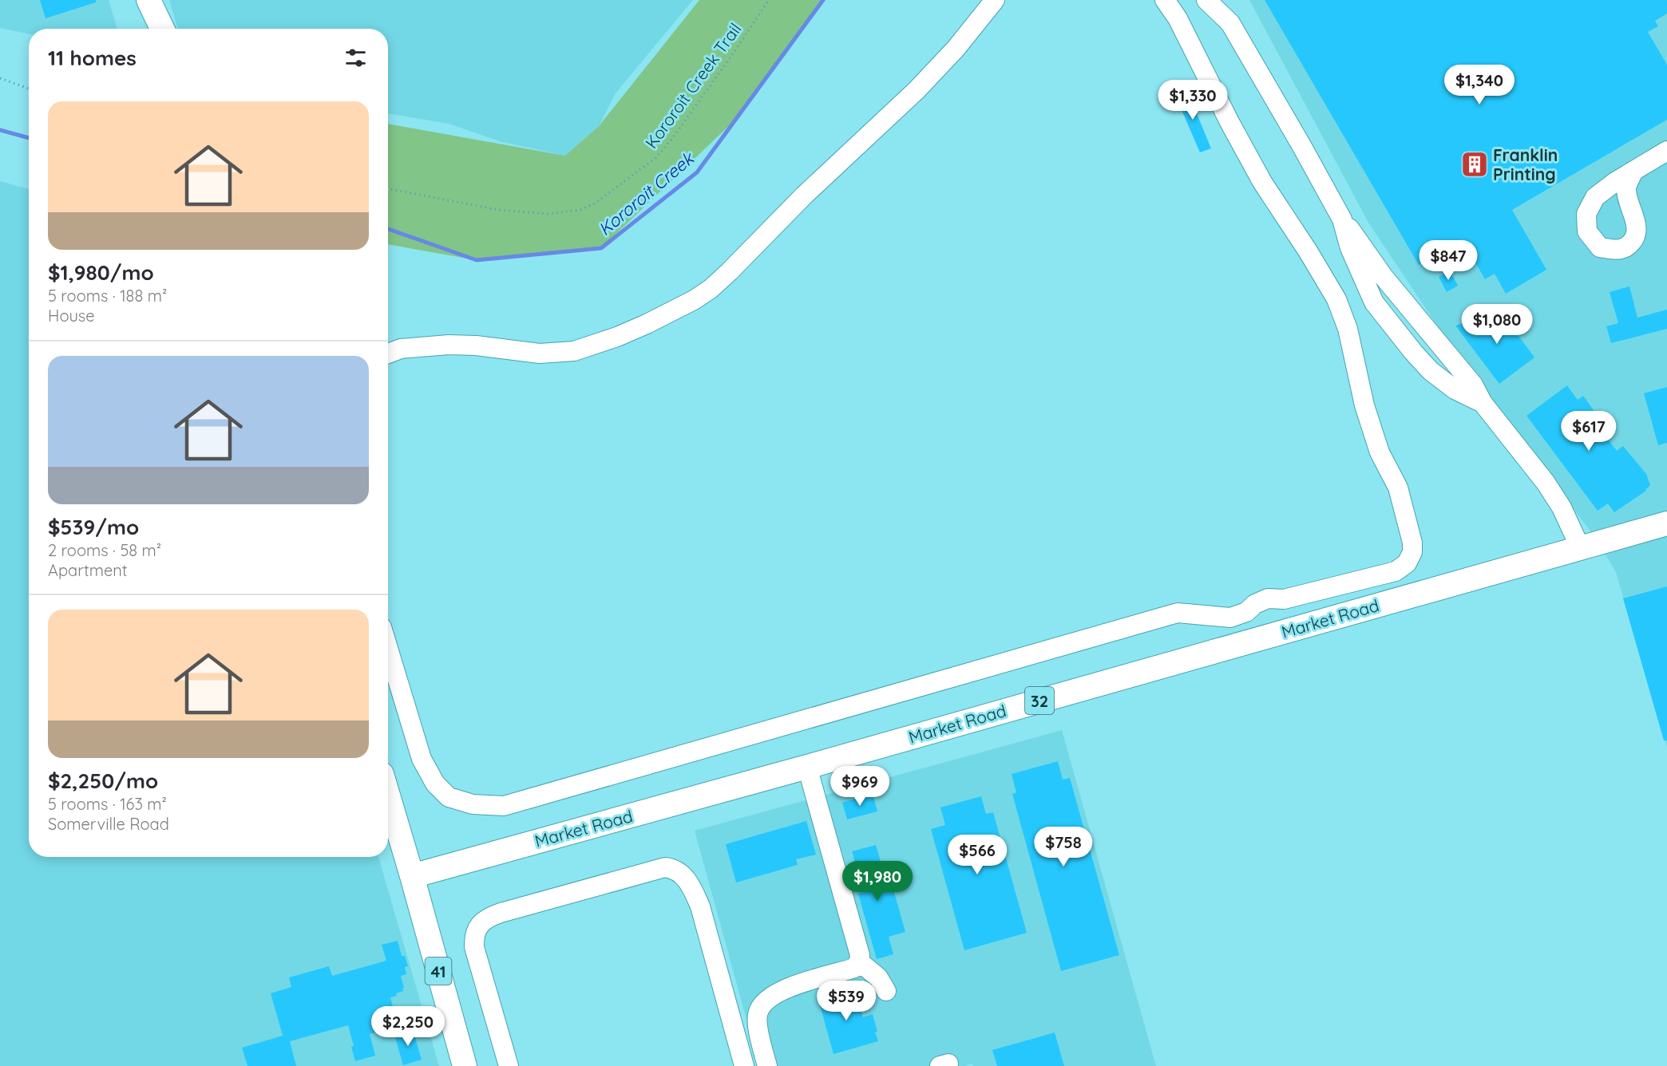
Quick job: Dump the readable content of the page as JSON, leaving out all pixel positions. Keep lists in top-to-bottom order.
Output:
{
  "streets": {
    "main road": ["Market Road", "32", "41"],
    "path": ["Kororoit Creek Trail"]
  },
  "crossings": [
    ["Market Road", "41"]
  ],
  "water": ["Kororoit Creek"],
  "places": {
    "building": ["Franklin Printing"]
  },
  "page": {
    "heading": "11 homes",
    "price": [
      "$1,340",
      "$1,330",
      "$847",
      "$1,080",
      "$617",
      "$969",
      "$758",
      "$566",
      "$1,980",
      "$539",
      "$2,250"
    ],
    "list": [
      {
        "name": "$1,980/mo",
        "note": "5 rooms · 188 m² · House"
      },
      {
        "name": "$539/mo",
        "note": "2 rooms · 58 m² · Apartment"
      },
      {
        "name": "$2,250/mo",
        "note": "5 rooms · 163 m² · Somerville Road"
      }
    ]
  }
}
